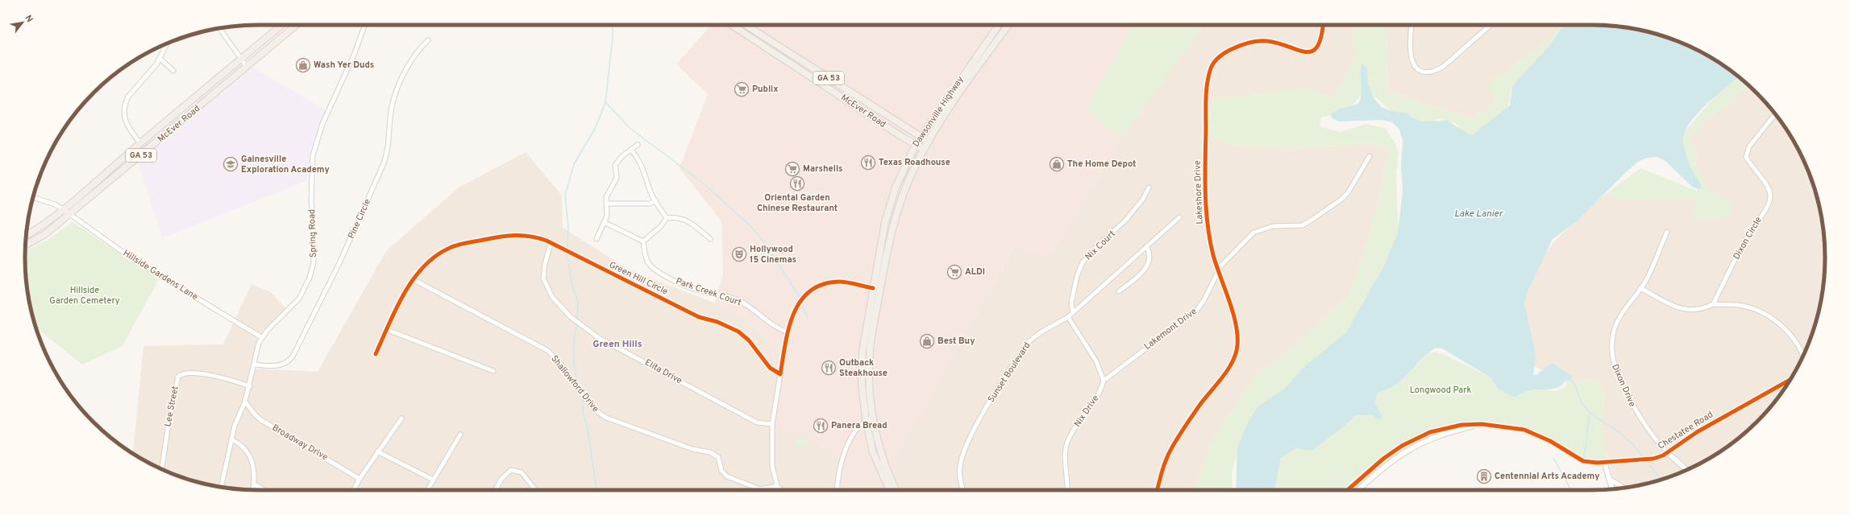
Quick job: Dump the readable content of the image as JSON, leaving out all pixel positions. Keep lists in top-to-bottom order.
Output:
{
  "streets": {
    "main road": ["GA 53", "McEver Road", "Dawsonville Highway"],
    "street": [
      "Lakeshore Drive",
      "Pine Circle",
      "Spring Road",
      "Dixon Circle",
      "Nix Court",
      "Hillside Gardens Lane",
      "Green Hill Circle",
      "Park Creek Court",
      "Lakemont Drive",
      "Elita Drive",
      "Sunset Boulevard",
      "Shallowford Drive",
      "Dixon Drive",
      "Lee Street",
      "Nix Drive",
      "Chestatee Road",
      "Broadway Drive"
    ]
  },
  "crossings": [
    ["McEver Road", "Dawsonville Highway"],
    ["McEver Road", "Hillside Gardens Lane"],
    ["Lakeshore Drive", "Lakemont Drive"],
    ["Spring Road", "Hillside Gardens Lane"],
    ["Nix Court", "Sunset Boulevard"],
    ["Green Hill Circle", "Elita Drive"],
    ["Green Hill Circle", "Shallowford Drive"],
    ["Lakemont Drive", "Nix Drive"],
    ["Dixon Drive", "Chestatee Road"]
  ],
  "districts": ["Green Hills"],
  "water": ["Lake Lanier"],
  "parks": ["Hillside Garden Cemetery", "Longwood Park"],
  "places": {
    "shop": ["Wash Yer Duds", "The Home Depot", "Best Buy"],
    "supermarket": ["Publix", "Marshells", "ALDI"],
    "restaurant": [
      "Texas Roadhouse",
      "Oriental Garden Chinese Restaurant",
      "Outback Steakhouse",
      "Panera Bread"
    ],
    "school or university": ["Gainesville Exploration Academy"],
    "theatre": ["Hollywood 15 Cinemas"],
    "building": ["Centennial Arts Academy"]
  },
  "north": "top right"
}
